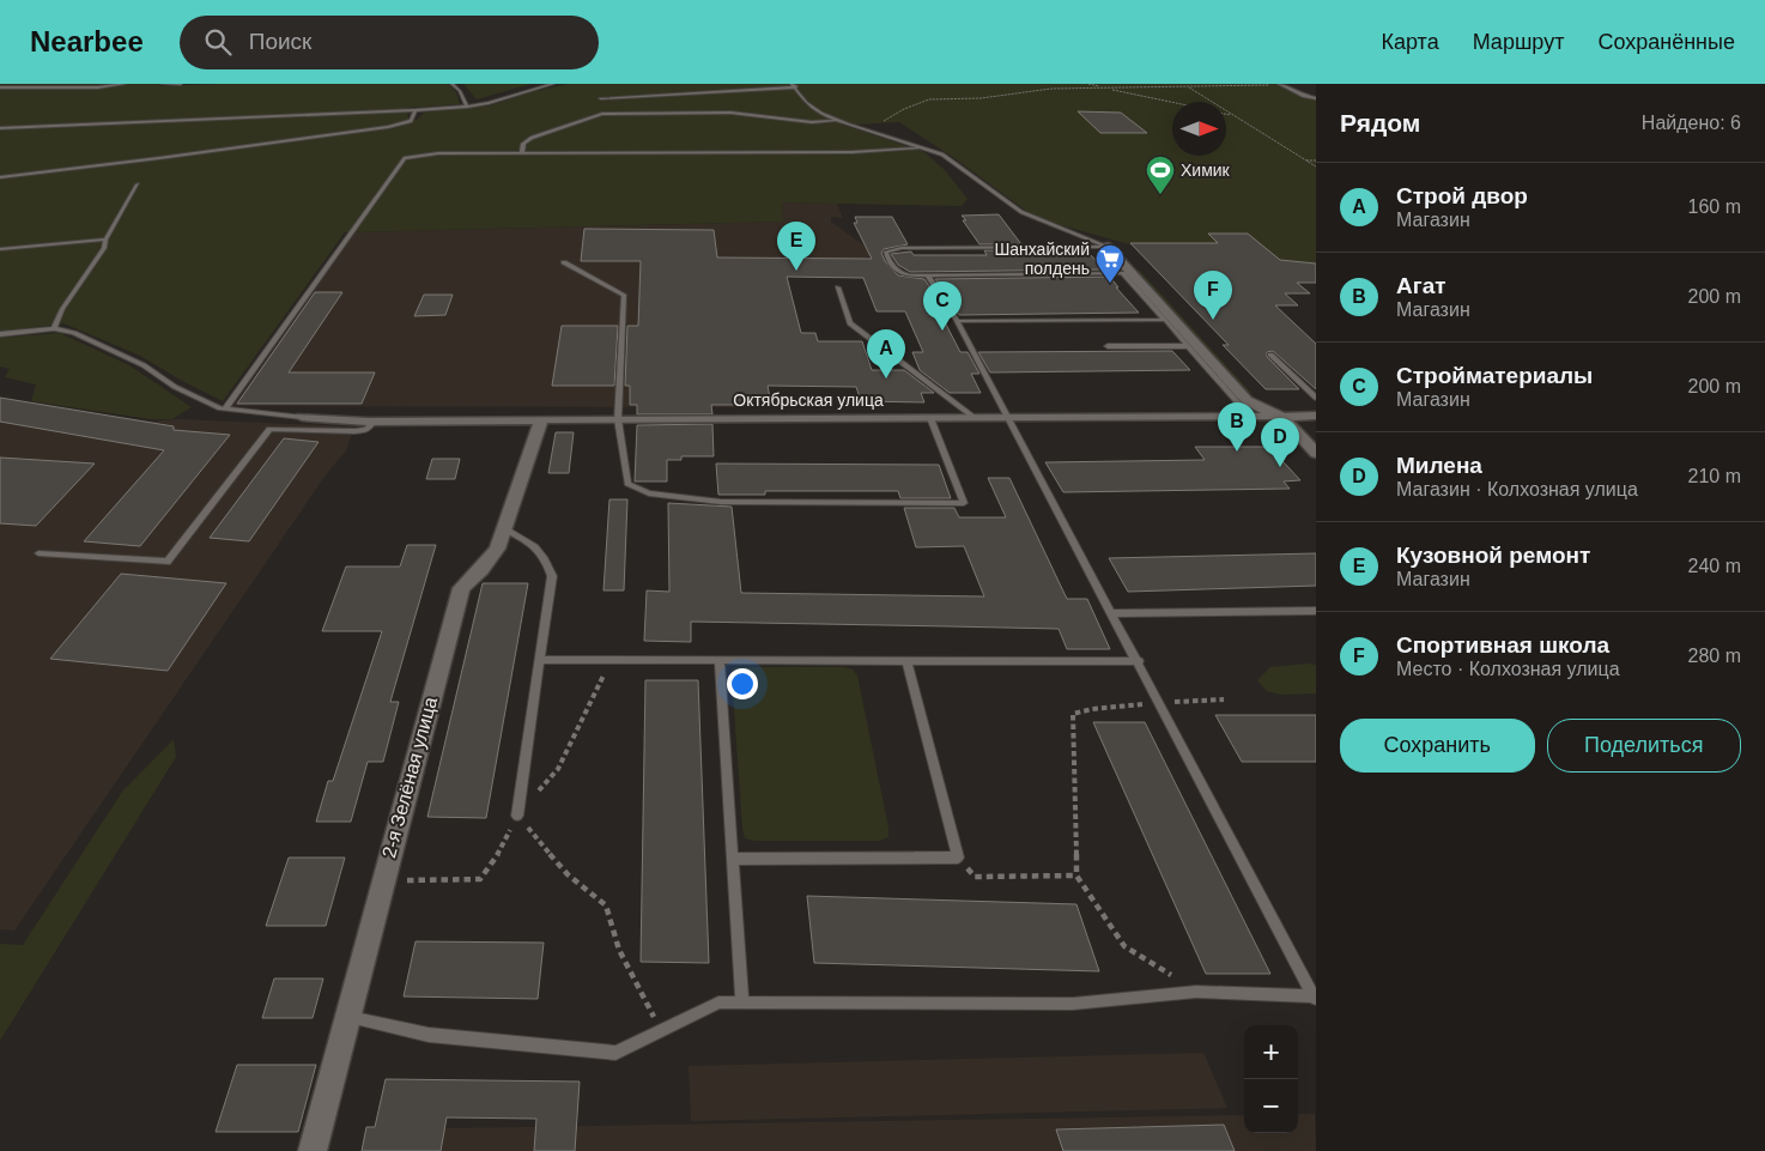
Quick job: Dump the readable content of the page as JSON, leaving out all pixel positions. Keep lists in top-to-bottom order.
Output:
{
  "streets": {
    "street": ["Октябрьская улица", "2-я Зелёная улица"]
  },
  "crossings": [
    ["Октябрьская улица", "2-я Зелёная улица"]
  ],
  "places": {
    "sports": ["Химик"],
    "supermarket": ["Шанхайский полдень"]
  },
  "north": "right",
  "page": {
    "header": "Nearbee",
    "search": "Поиск",
    "nav": ["Карта", "Маршрут", "Сохранённые"],
    "heading": ["Рядом", "Найдено: 6"],
    "list": [
      {
        "mark": "A",
        "name": "Строй двор",
        "note": "Магазин",
        "value": "160 m"
      },
      {
        "mark": "B",
        "name": "Агат",
        "note": "Магазин",
        "value": "200 m"
      },
      {
        "mark": "C",
        "name": "Стройматериалы",
        "note": "Магазин",
        "value": "200 m"
      },
      {
        "mark": "D",
        "name": "Милена",
        "note": "Магазин · Колхозная улица",
        "value": "210 m"
      },
      {
        "mark": "E",
        "name": "Кузовной ремонт",
        "note": "Магазин",
        "value": "240 m"
      },
      {
        "mark": "F",
        "name": "Спортивная школа",
        "note": "Место · Колхозная улица",
        "value": "280 m"
      }
    ],
    "pins": [
      "E",
      "F",
      "C",
      "A",
      "B",
      "D"
    ],
    "buttons": ["Сохранить", "Поделиться"],
    "map_buttons": ["+", "−"]
  }
}
